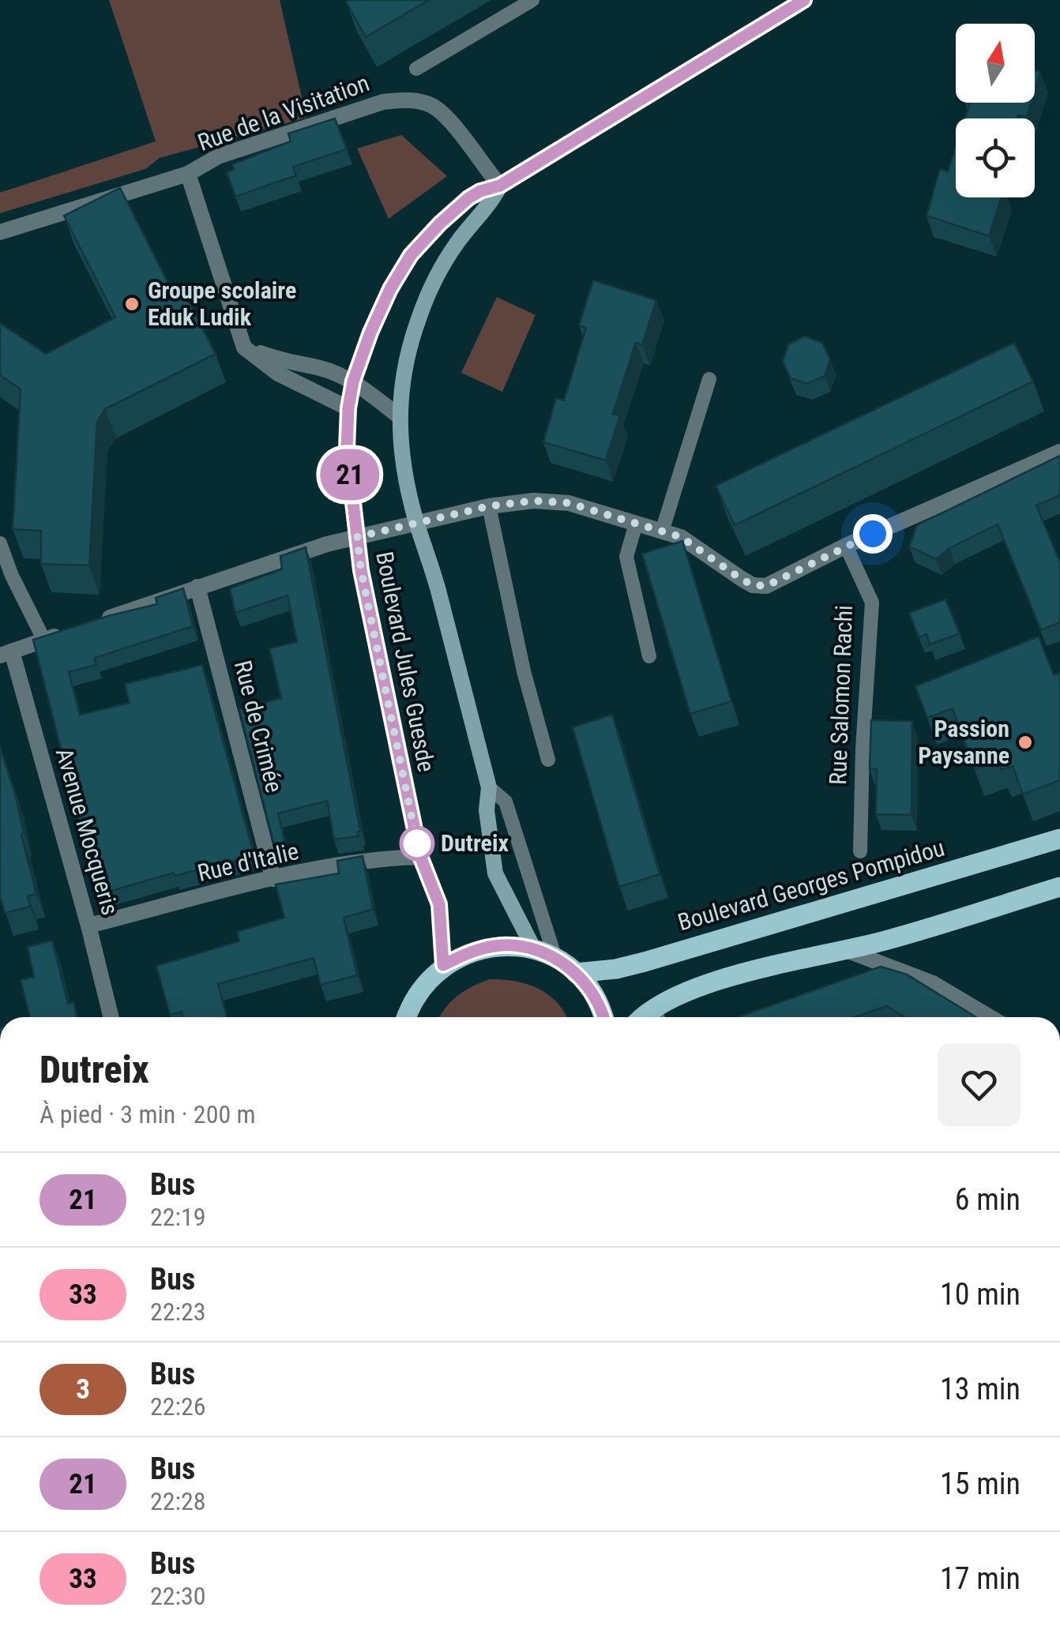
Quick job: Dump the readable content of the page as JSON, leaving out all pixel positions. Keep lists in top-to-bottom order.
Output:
{
  "streets": {
    "main road": ["Boulevard Jules Guesde", "Boulevard Georges Pompidou"],
    "street": [
      "Rue de la Visitation",
      "Rue de Crimée",
      "Avenue Mocqueris",
      "Rue d'Italie"
    ],
    "lane": ["Rue Salomon Rachi"]
  },
  "crossings": [
    ["Rue de la Visitation", "Boulevard Jules Guesde"],
    ["Boulevard Jules Guesde", "Rue d'Italie"],
    ["Rue de Crimée", "Rue d'Italie"],
    ["Avenue Mocqueris", "Rue d'Italie"]
  ],
  "places": ["Groupe scolaire Eduk Ludik", "Passion Paysanne", "Dutreix"],
  "lines": ["bus line 21"],
  "north": "top",
  "page": {
    "on_map": "21",
    "heading": ["Dutreix", "À pied · 3 min · 200 m"],
    "list": [
      {
        "mark": "21",
        "name": "Bus",
        "note": "22:19",
        "value": "6 min"
      },
      {
        "mark": "33",
        "name": "Bus",
        "note": "22:23",
        "value": "10 min"
      },
      {
        "mark": "3",
        "name": "Bus",
        "note": "22:26",
        "value": "13 min"
      },
      {
        "mark": "21",
        "name": "Bus",
        "note": "22:28",
        "value": "15 min"
      },
      {
        "mark": "33",
        "name": "Bus",
        "note": "22:30",
        "value": "17 min"
      }
    ]
  }
}
